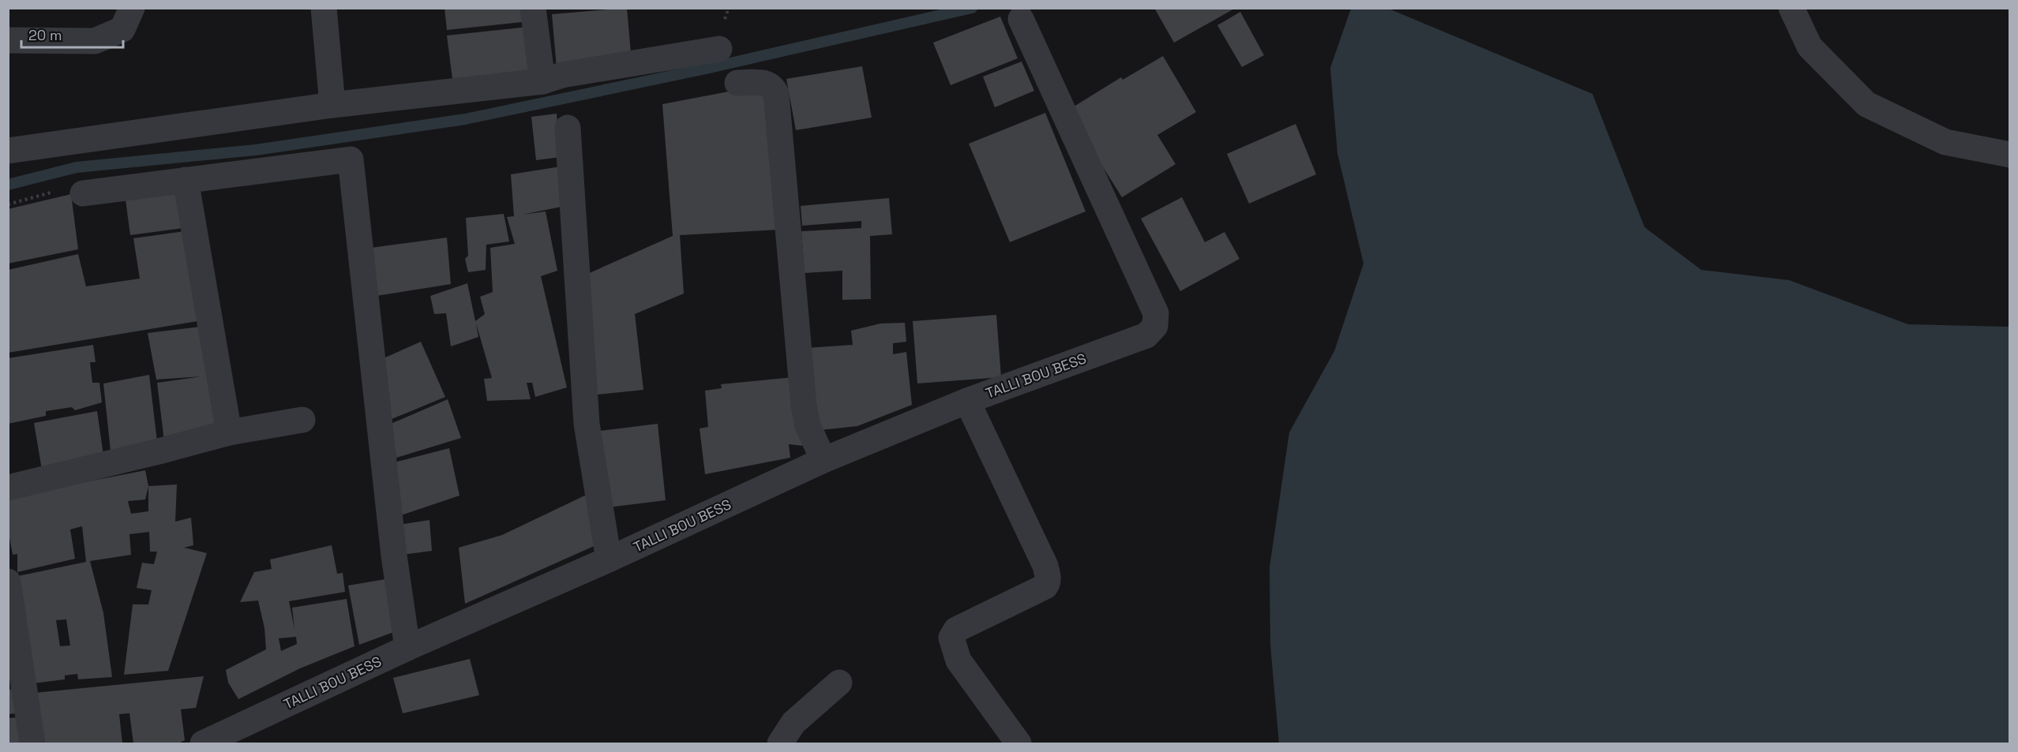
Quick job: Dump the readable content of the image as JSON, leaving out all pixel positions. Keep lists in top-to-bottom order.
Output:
{
  "streets": {
    "street": ["TALLI BOU BESS"]
  },
  "scale_bar": "20 m"
}
